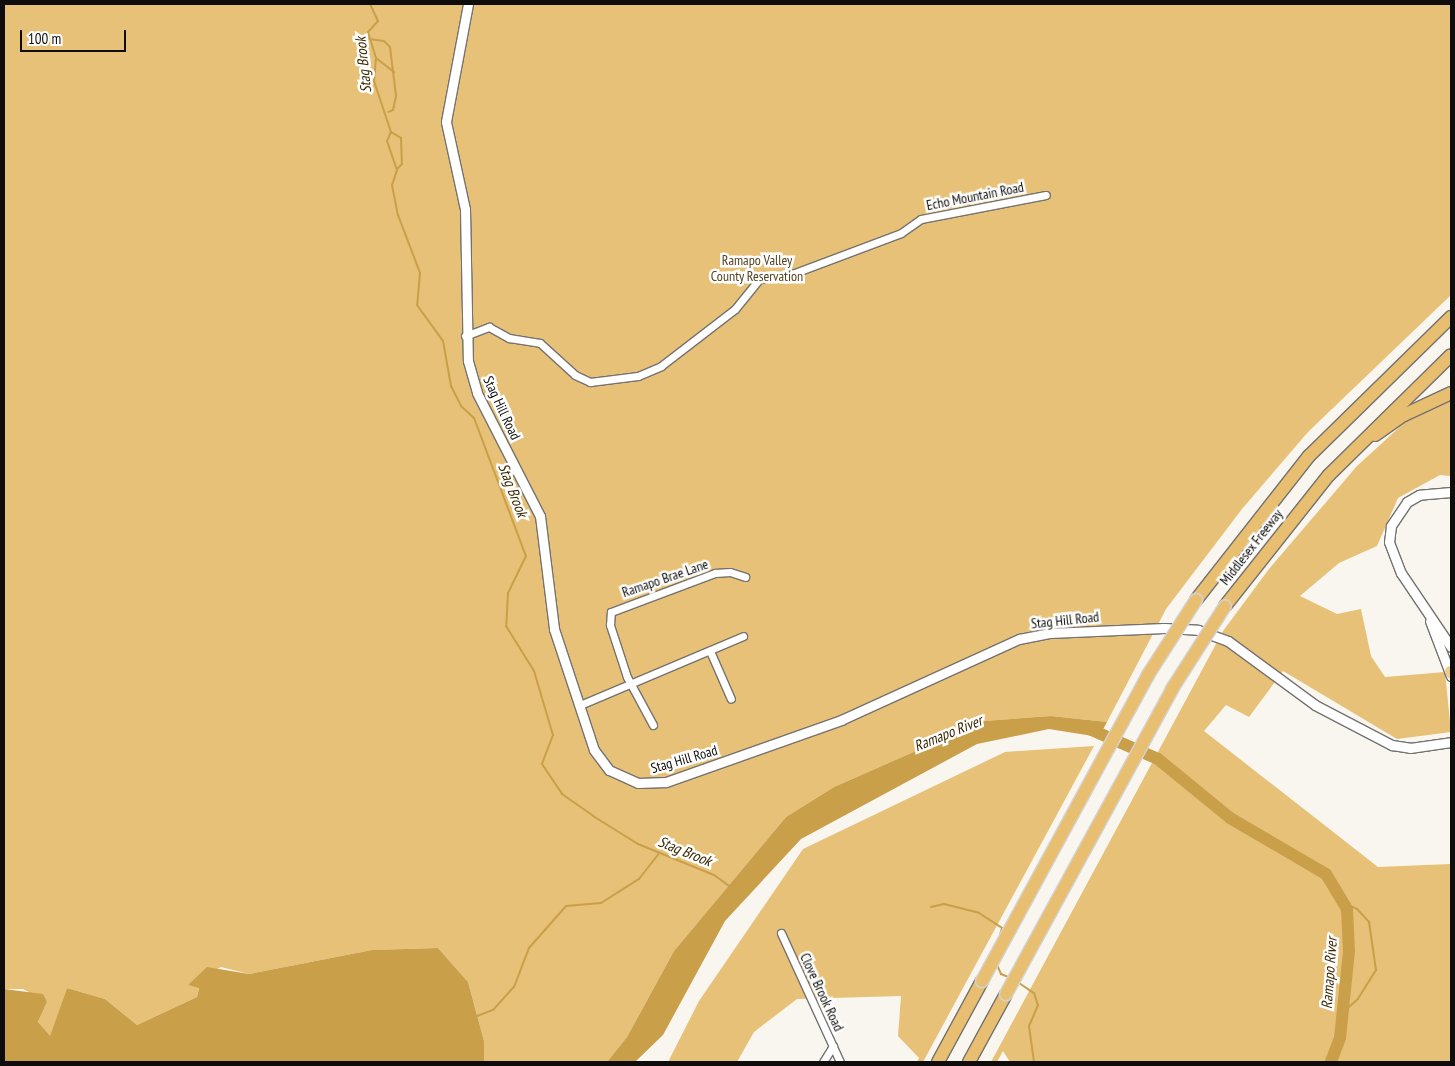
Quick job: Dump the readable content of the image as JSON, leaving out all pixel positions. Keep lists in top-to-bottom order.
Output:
{
  "streets": {
    "highway": ["Middlesex Freeway"],
    "street": [
      "Echo Mountain Road",
      "Stag Hill Road",
      "Ramapo Brae Lane",
      "Clove Brook Road"
    ]
  },
  "crossings": [
    ["Echo Mountain Road", "Stag Hill Road"]
  ],
  "water": ["Stag Brook", "Ramapo River"],
  "parks": ["Ramapo Valley County Reservation"],
  "scale_bar": "100 m"
}
